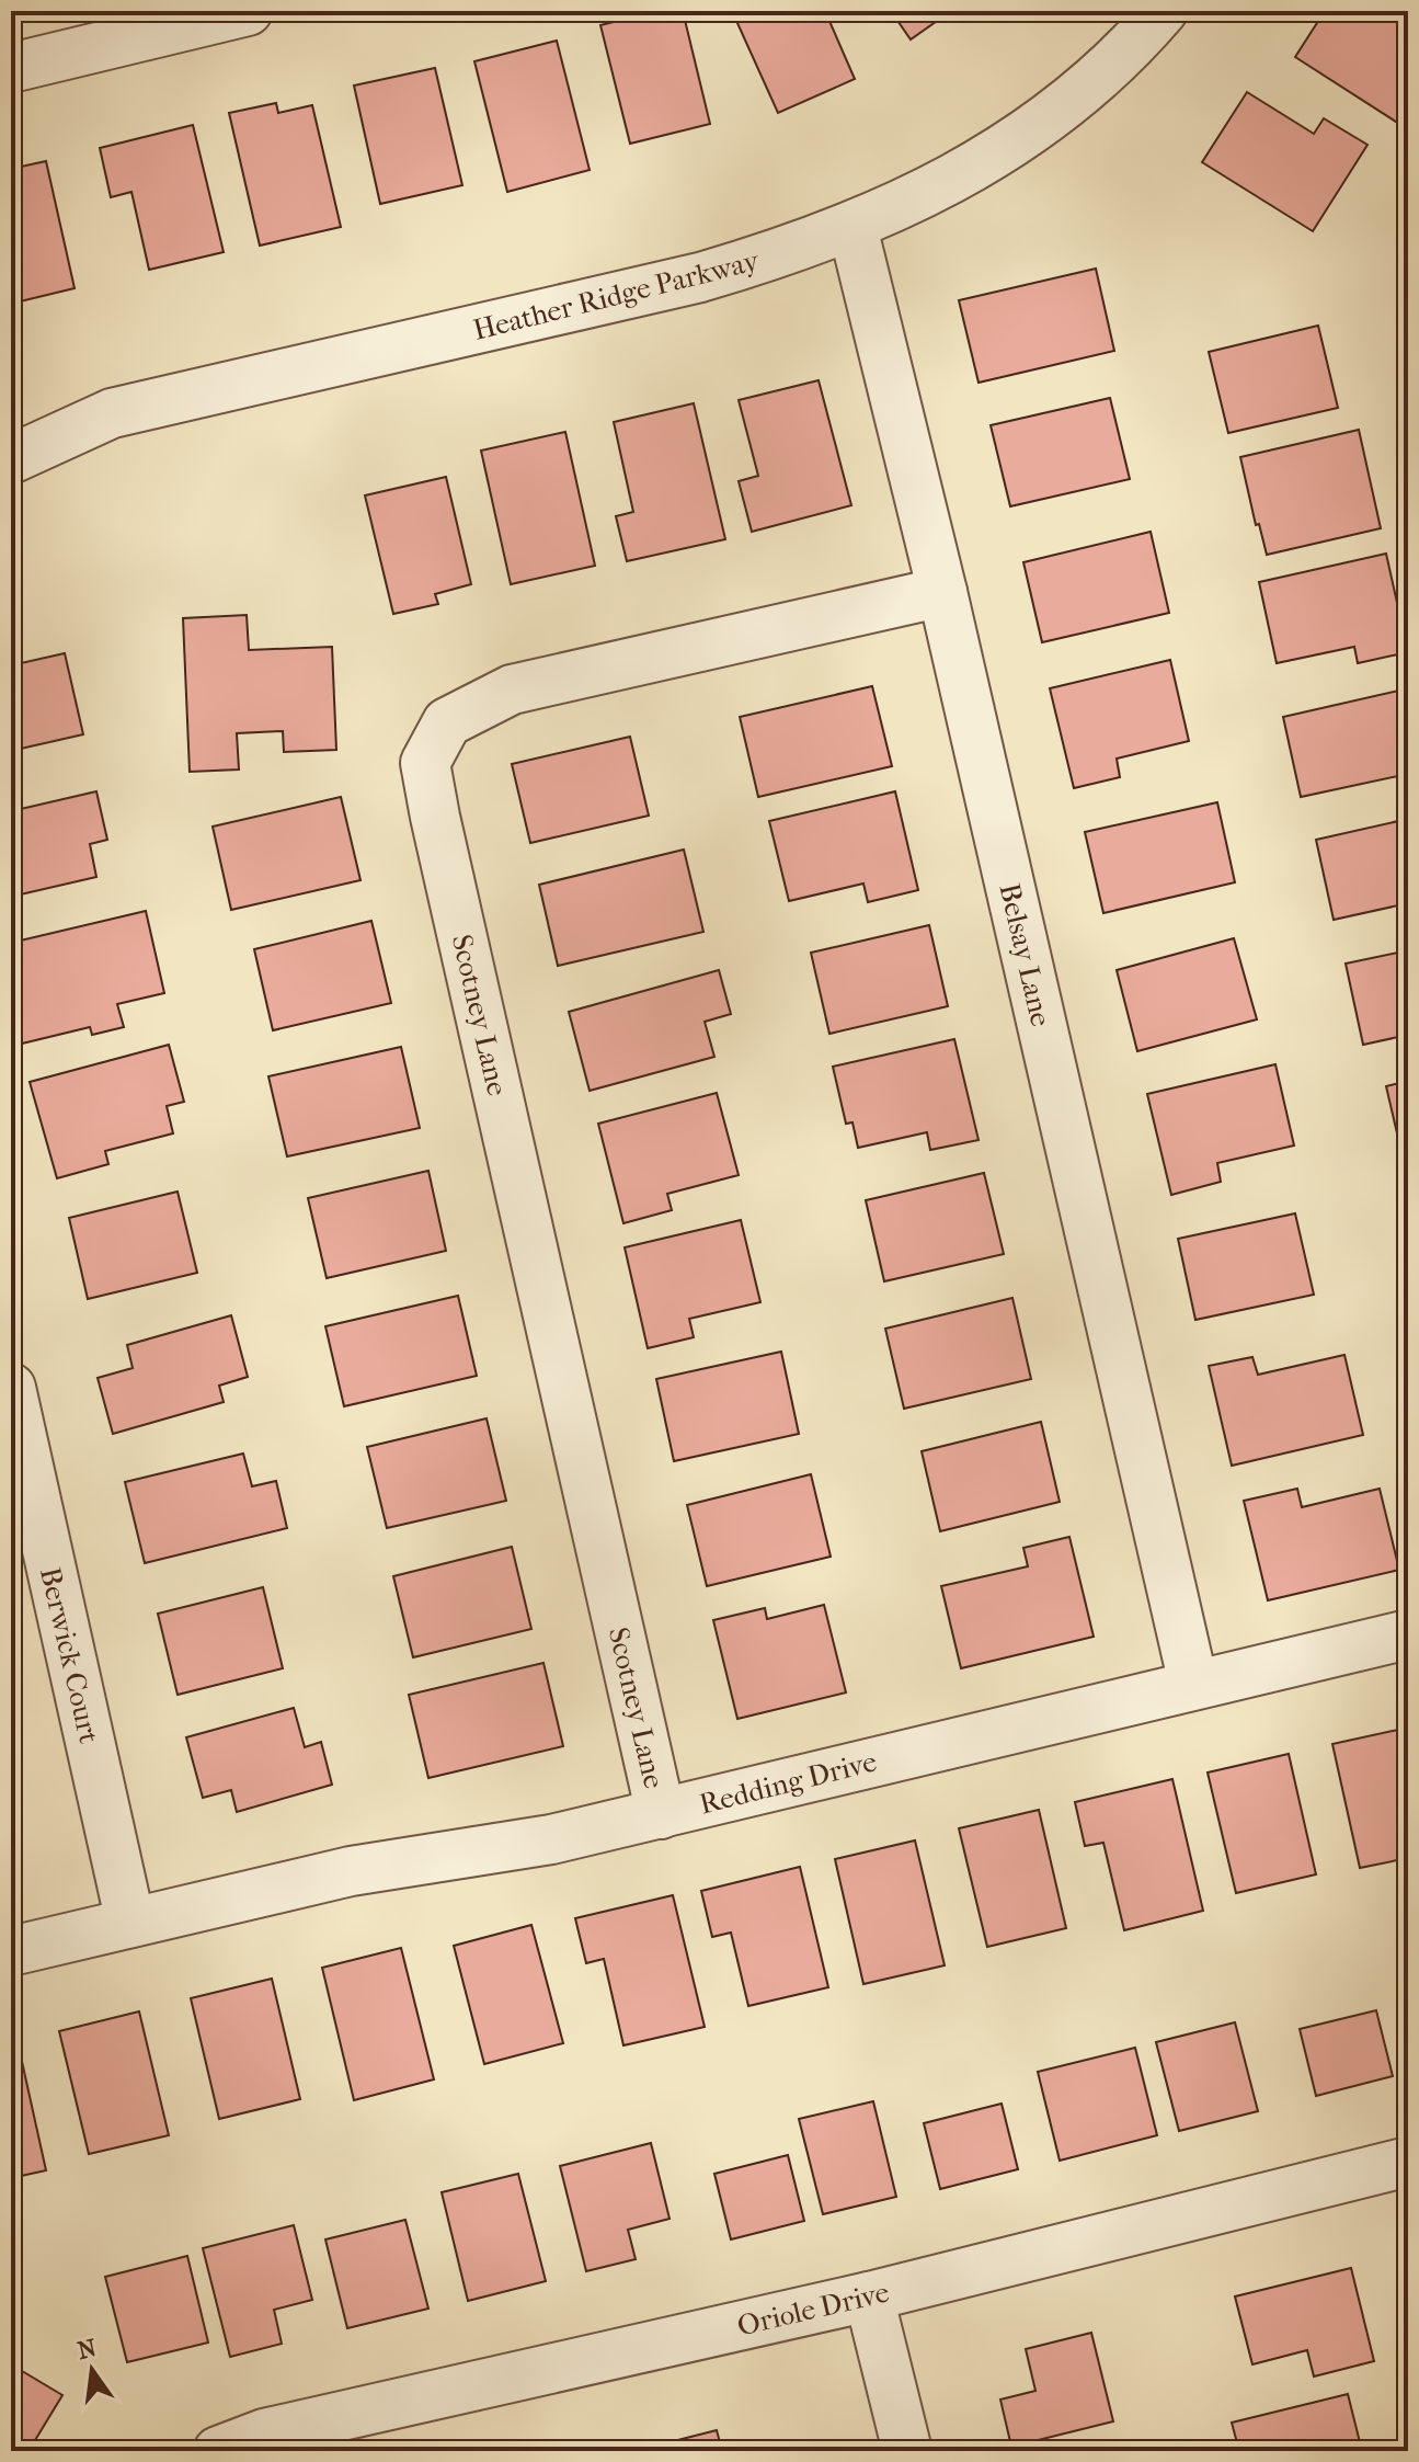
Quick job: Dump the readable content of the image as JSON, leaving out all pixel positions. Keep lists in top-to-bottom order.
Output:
{
  "streets": {
    "street": [
      "Heather Ridge Parkway",
      "Belsay Lane",
      "Scotney Lane",
      "Berwick Court",
      "Redding Drive",
      "Oriole Drive"
    ]
  },
  "crossings": [
    ["Heather Ridge Parkway", "Belsay Lane"],
    ["Belsay Lane", "Scotney Lane"],
    ["Belsay Lane", "Redding Drive"],
    ["Scotney Lane", "Redding Drive"],
    ["Berwick Court", "Redding Drive"]
  ],
  "north": "top"
}
